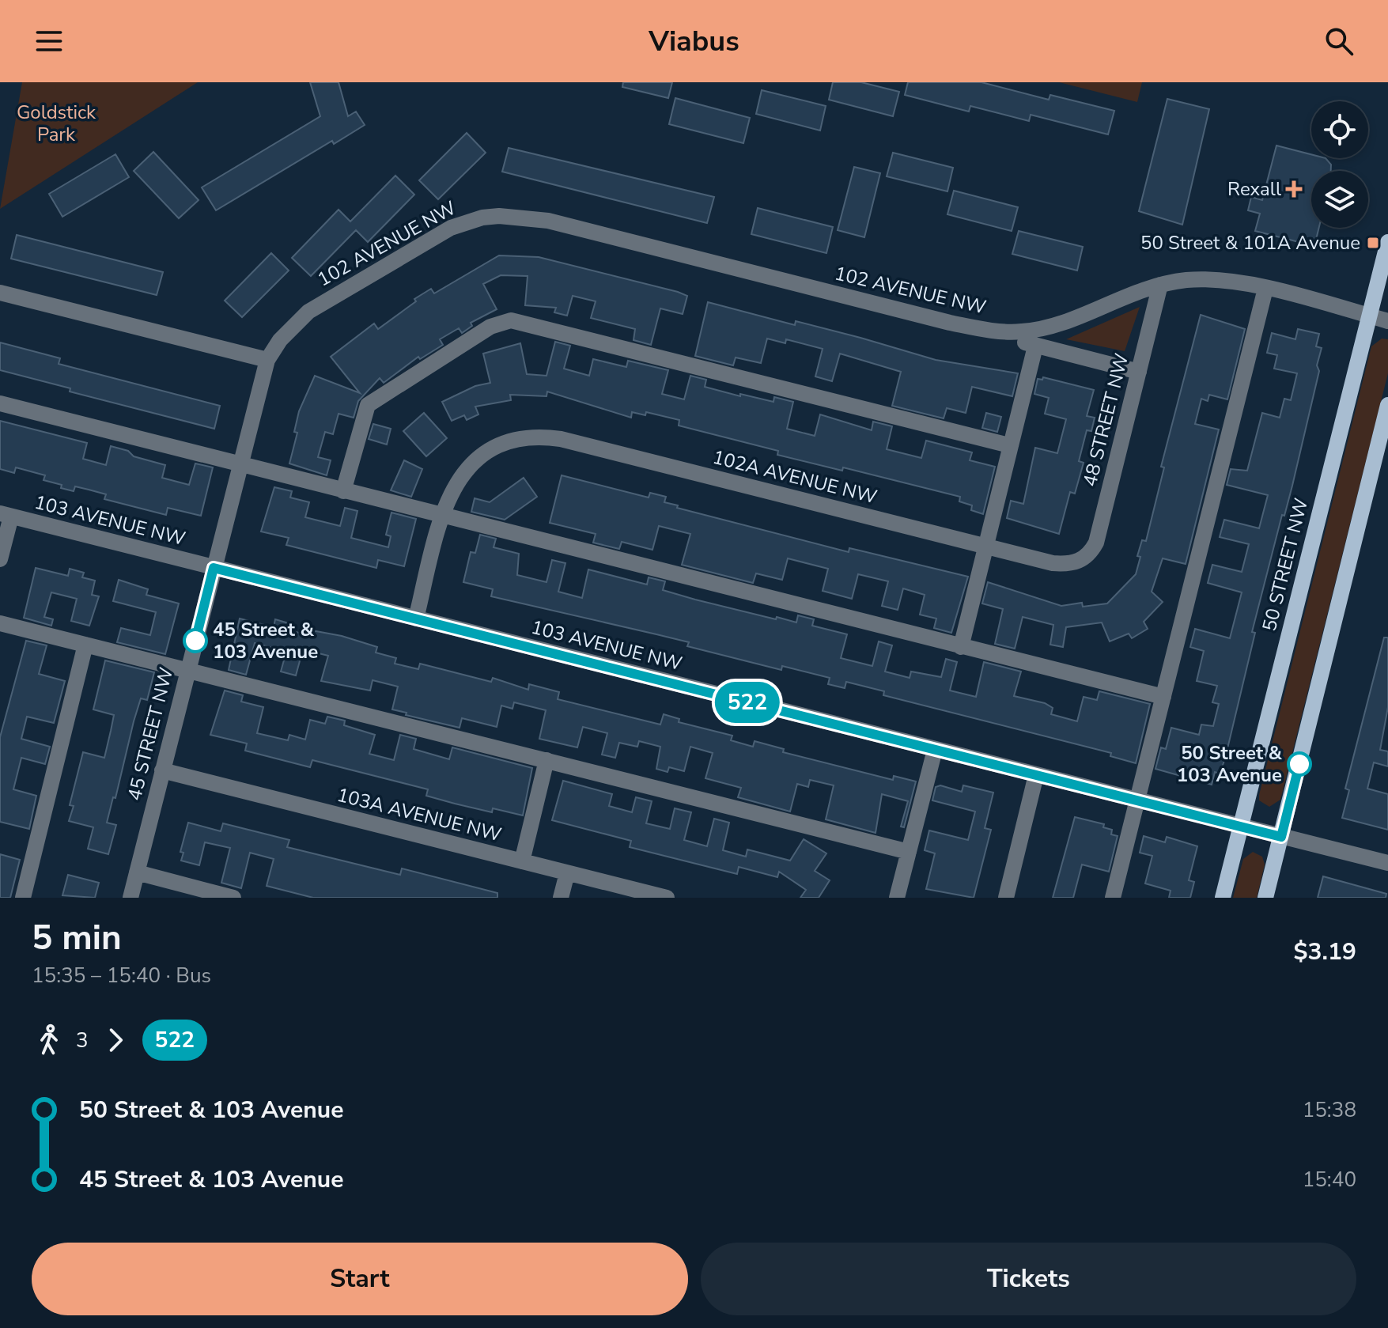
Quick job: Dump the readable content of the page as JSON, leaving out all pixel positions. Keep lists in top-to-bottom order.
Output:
{
  "streets": {
    "main road": ["50 STREET NW"],
    "street": [
      "102 AVENUE NW",
      "48 STREET NW",
      "102A AVENUE NW",
      "103 AVENUE NW",
      "45 STREET NW",
      "103A AVENUE NW"
    ]
  },
  "crossings": [
    ["102 AVENUE NW", "48 STREET NW"],
    ["102 AVENUE NW", "50 STREET NW"],
    ["102 AVENUE NW", "45 STREET NW"],
    ["48 STREET NW", "102A AVENUE NW"],
    ["102A AVENUE NW", "103 AVENUE NW"],
    ["103 AVENUE NW", "50 STREET NW"],
    ["103 AVENUE NW", "45 STREET NW"],
    ["45 STREET NW", "103A AVENUE NW"]
  ],
  "parks": ["Goldstick Park"],
  "places": {
    "health": ["Rexall"],
    "transit": ["50 Street & 101A Avenue"],
    "other": ["45 Street & 103 Avenue", "50 Street & 103 Avenue"]
  },
  "lines": ["bus line 522"],
  "page": {
    "header": "Viabus",
    "on_map": "522",
    "heading": ["5 min", "15:35 – 15:40 · Bus", "$3.19"],
    "legs": ["3", "522"],
    "list": [
      {
        "name": "50 Street & 103 Avenue",
        "value": "15:38"
      },
      {
        "name": "45 Street & 103 Avenue",
        "value": "15:40"
      }
    ],
    "buttons": ["Start", "Tickets"]
  }
}
